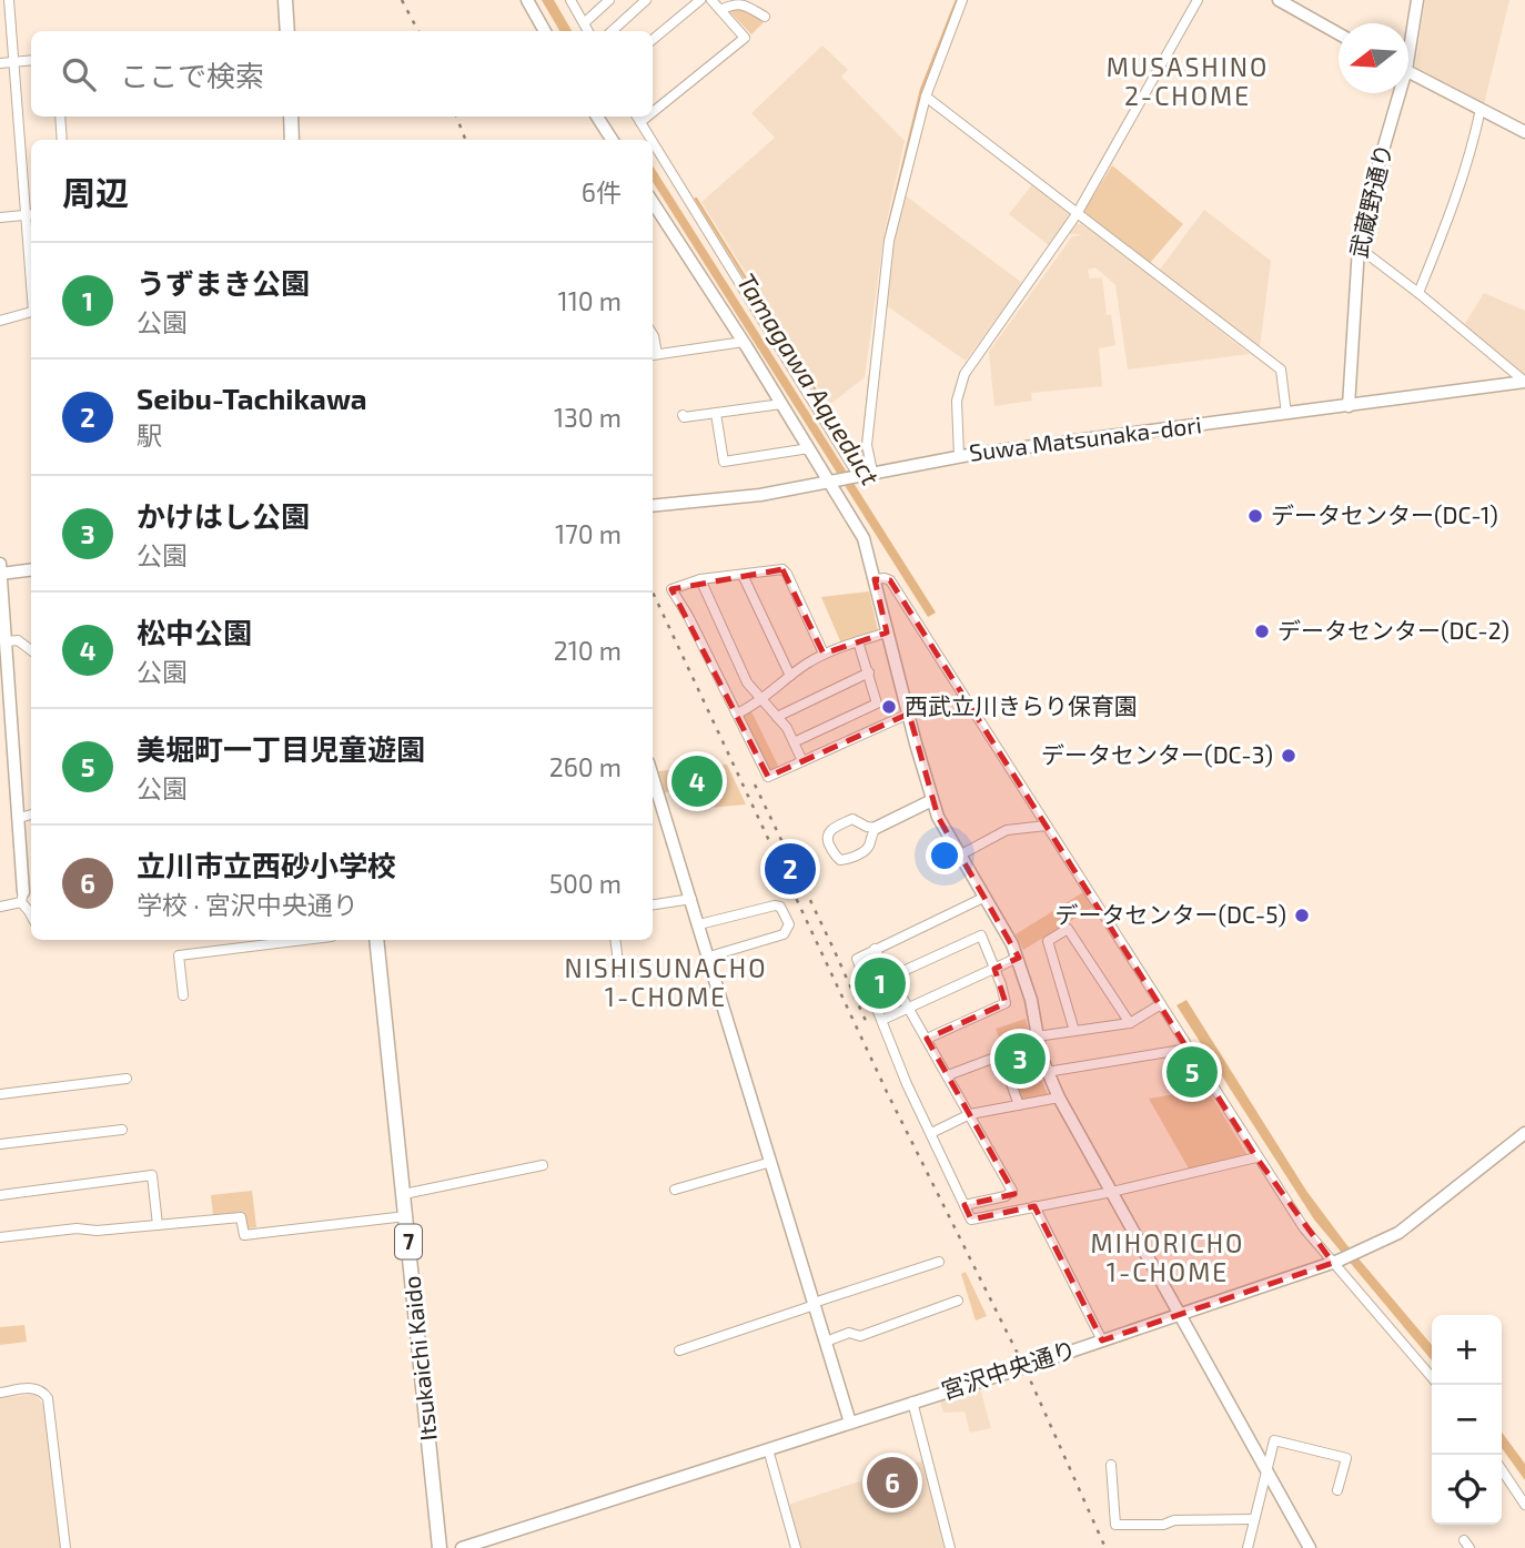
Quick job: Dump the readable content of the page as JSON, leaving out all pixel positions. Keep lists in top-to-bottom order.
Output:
{
  "streets": {
    "main road": ["7", "Itsukaichi Kaido"],
    "street": ["武蔵野通り", "Suwa Matsunaka-dori", "宮沢中央通り"]
  },
  "crossings": [
    ["武蔵野通り", "Suwa Matsunaka-dori"]
  ],
  "districts": ["MUSASHINO 2-CHOME", "NISHISUNACHO 1-CHOME", "MIHORICHO 1-CHOME"],
  "water": ["Tamagawa Aqueduct"],
  "places": [
    "データセンター(DC-1)",
    "データセンター(DC-2)",
    "西武立川きらり保育園",
    "データセンター(DC-3)",
    "データセンター(DC-5)"
  ],
  "north": "left",
  "page": {
    "search": "ここで検索",
    "heading": ["周辺", "6件"],
    "list": [
      {
        "mark": "1",
        "name": "うずまき公園",
        "note": "公園",
        "value": "110 m"
      },
      {
        "mark": "2",
        "name": "Seibu-Tachikawa",
        "note": "駅",
        "value": "130 m"
      },
      {
        "mark": "3",
        "name": "かけはし公園",
        "note": "公園",
        "value": "170 m"
      },
      {
        "mark": "4",
        "name": "松中公園",
        "note": "公園",
        "value": "210 m"
      },
      {
        "mark": "5",
        "name": "美堀町一丁目児童遊園",
        "note": "公園",
        "value": "260 m"
      },
      {
        "mark": "6",
        "name": "立川市立西砂小学校",
        "note": "学校 · 宮沢中央通り",
        "value": "500 m"
      }
    ],
    "pins": [
      "4",
      "2",
      "1",
      "3",
      "5",
      "6"
    ],
    "map_buttons": ["+", "−"]
  }
}
